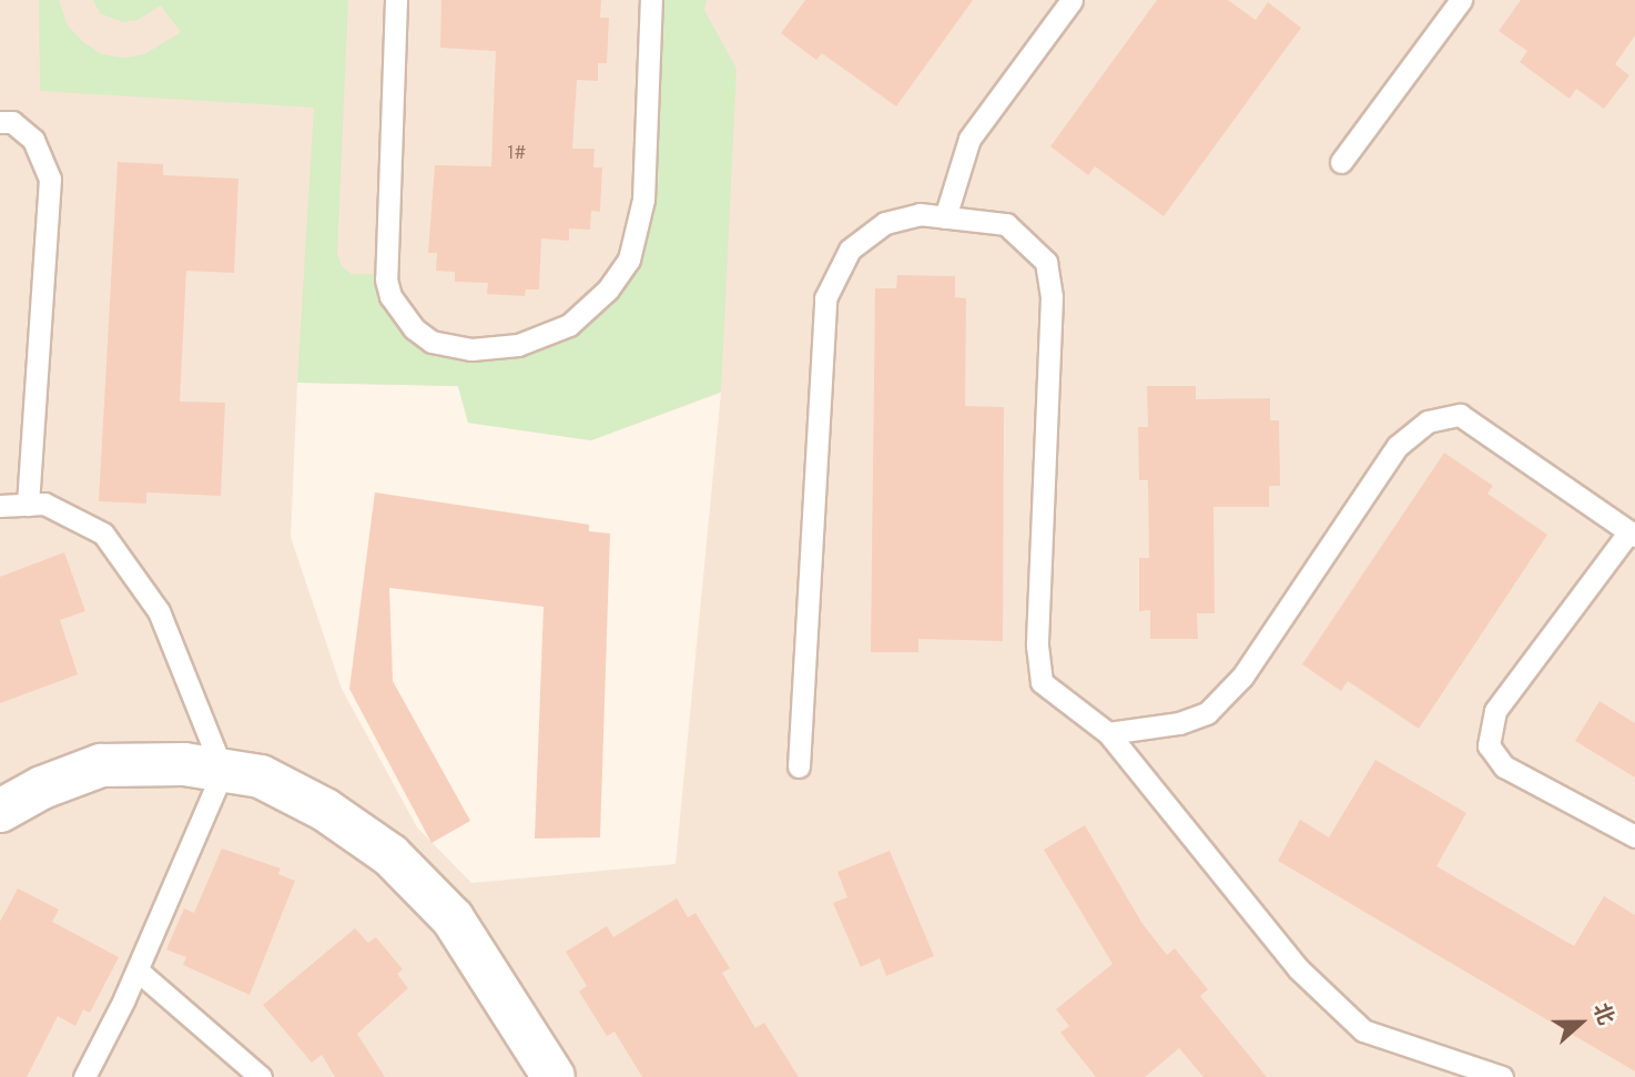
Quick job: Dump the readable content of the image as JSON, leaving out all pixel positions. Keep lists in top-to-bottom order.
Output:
{
  "house_numbers": ["1#"],
  "north": "right"
}
